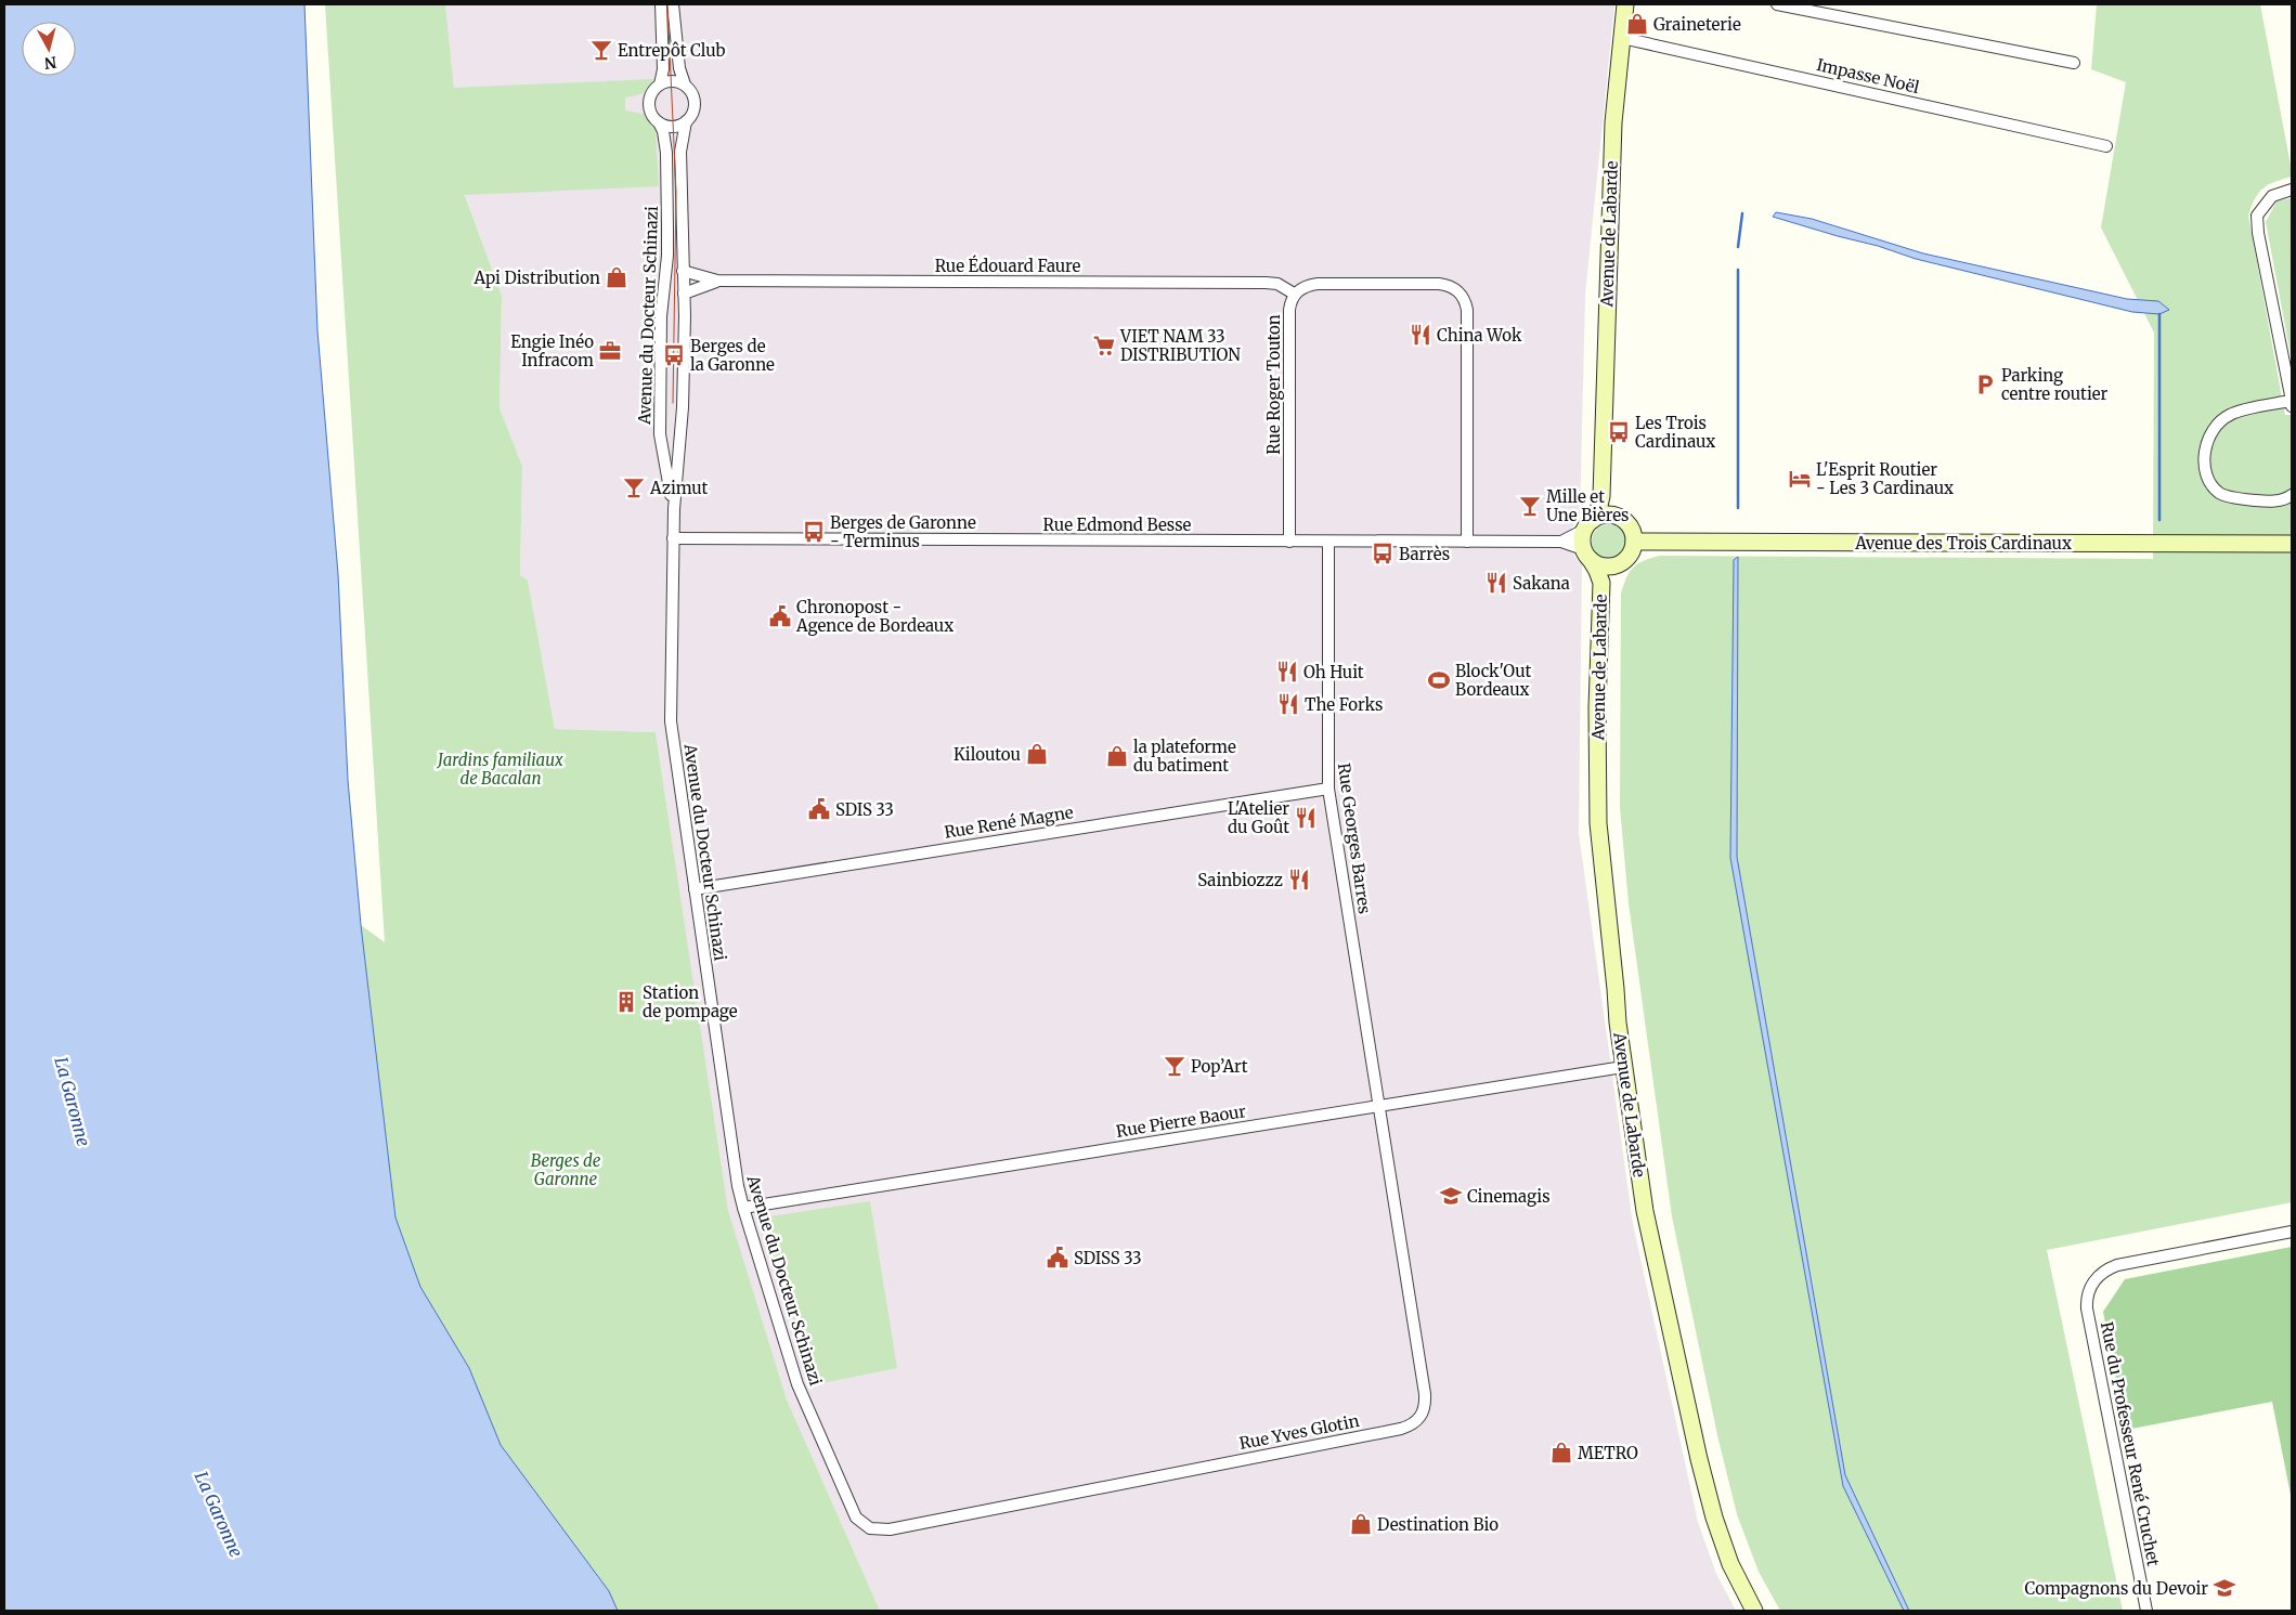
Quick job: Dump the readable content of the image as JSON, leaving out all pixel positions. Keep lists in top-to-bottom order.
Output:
{
  "streets": {
    "main road": ["Avenue de Labarde", "Avenue des Trois Cardinaux"],
    "street": [
      "Impasse Noël",
      "Rue Édouard Faure",
      "Avenue du Docteur Schinazi",
      "Rue Roger Touton",
      "Rue Edmond Besse",
      "Rue René Magne",
      "Rue Georges Barres",
      "Rue Pierre Baour",
      "Rue Yves Glotin",
      "Rue du Professeur René Cruchet"
    ]
  },
  "crossings": [
    ["Impasse Noël", "Avenue de Labarde"],
    ["Avenue de Labarde", "Rue Edmond Besse"],
    ["Avenue de Labarde", "Avenue des Trois Cardinaux"],
    ["Avenue de Labarde", "Rue Pierre Baour"],
    ["Rue Édouard Faure", "Avenue du Docteur Schinazi"],
    ["Rue Édouard Faure", "Rue Roger Touton"],
    ["Avenue du Docteur Schinazi", "Rue Edmond Besse"],
    ["Avenue du Docteur Schinazi", "Rue René Magne"],
    ["Avenue du Docteur Schinazi", "Rue Pierre Baour"],
    ["Avenue du Docteur Schinazi", "Rue Yves Glotin"],
    ["Rue Roger Touton", "Rue Edmond Besse"],
    ["Rue Edmond Besse", "Avenue des Trois Cardinaux"],
    ["Rue Edmond Besse", "Rue Georges Barres"],
    ["Rue René Magne", "Rue Georges Barres"],
    ["Rue Georges Barres", "Rue Pierre Baour"],
    ["Rue Georges Barres", "Rue Yves Glotin"],
    ["Rue Pierre Baour", "Rue Yves Glotin"]
  ],
  "water": ["La Garonne"],
  "parks": ["Jardins familiaux de Bacalan", "Berges de Garonne"],
  "places": {
    "shop": [
      "Graineterie",
      "Api Distribution",
      "Kiloutou",
      "la plateforme du batiment",
      "METRO",
      "Destination Bio"
    ],
    "bar": [
      "Entrepôt Club",
      "Azimut",
      "Mille et Une Bières",
      "Pop’Art"
    ],
    "restaurant": [
      "China Wok",
      "Sakana",
      "Oh Huit",
      "The Forks",
      "L'Atelier du Goût",
      "Sainbiozzz"
    ],
    "supermarket": ["VIET NAM 33 DISTRIBUTION"],
    "office": ["Engie Inéo Infracom"],
    "bus stop": [
      "Berges de la Garonne",
      "Les Trois Cardinaux",
      "Berges de Garonne - Terminus",
      "Barrès"
    ],
    "parking": ["Parking centre routier"],
    "hotel": ["L'Esprit Routier - Les 3 Cardinaux"],
    "public building": ["Chronopost - Agence de Bordeaux", "SDIS 33", "SDISS 33"],
    "sports": ["Block'Out Bordeaux"],
    "building": ["Station de pompage"],
    "school or university": ["Cinemagis", "Compagnons du Devoir"]
  },
  "north": "bottom"
}
